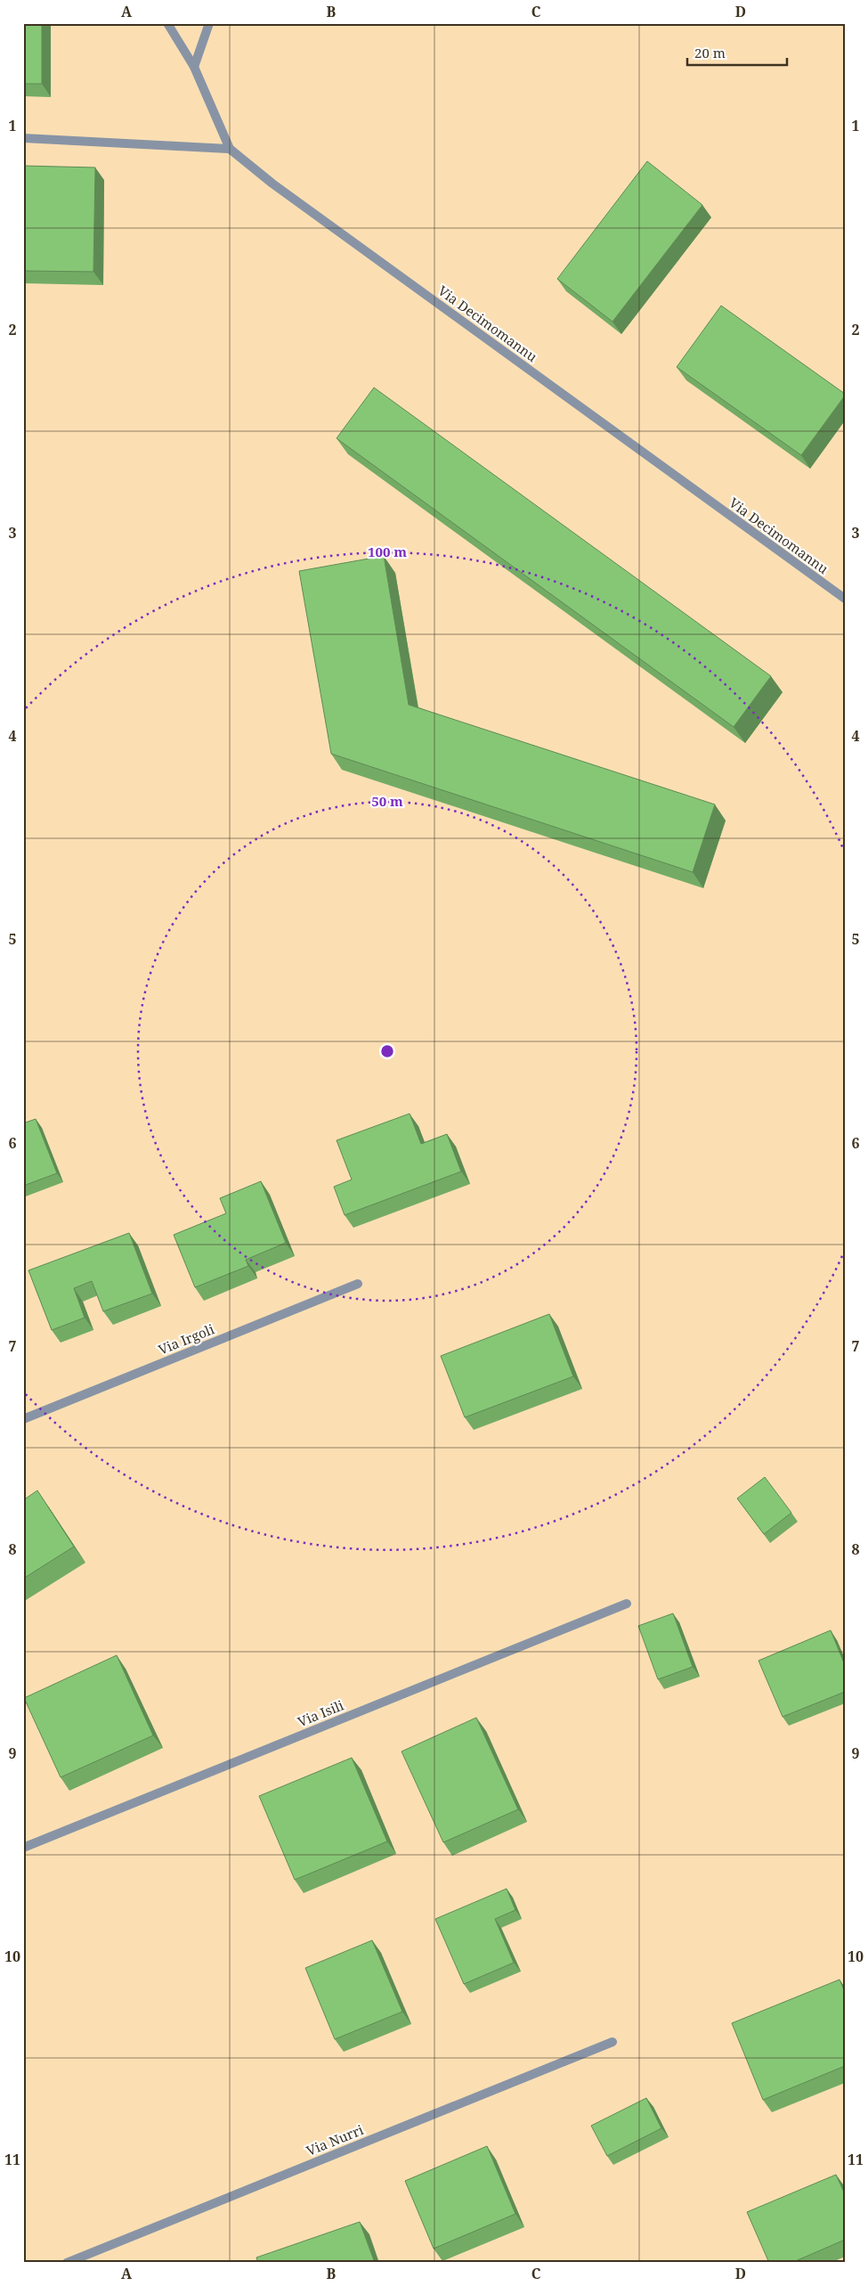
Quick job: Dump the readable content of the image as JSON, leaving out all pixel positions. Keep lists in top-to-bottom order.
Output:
{
  "streets": {
    "street": [
      "Via Decimomannu",
      "Via Irgoli",
      "Via Isili",
      "Via Nurri"
    ]
  },
  "scale_bar": "20 m",
  "grid": {
    "columns": [
      "A",
      "B",
      "C",
      "D"
    ],
    "rows": [
      "1",
      "2",
      "3",
      "4",
      "5",
      "6",
      "7",
      "8",
      "9",
      "10",
      "11"
    ]
  },
  "rings": ["100 m", "50 m"]
}
